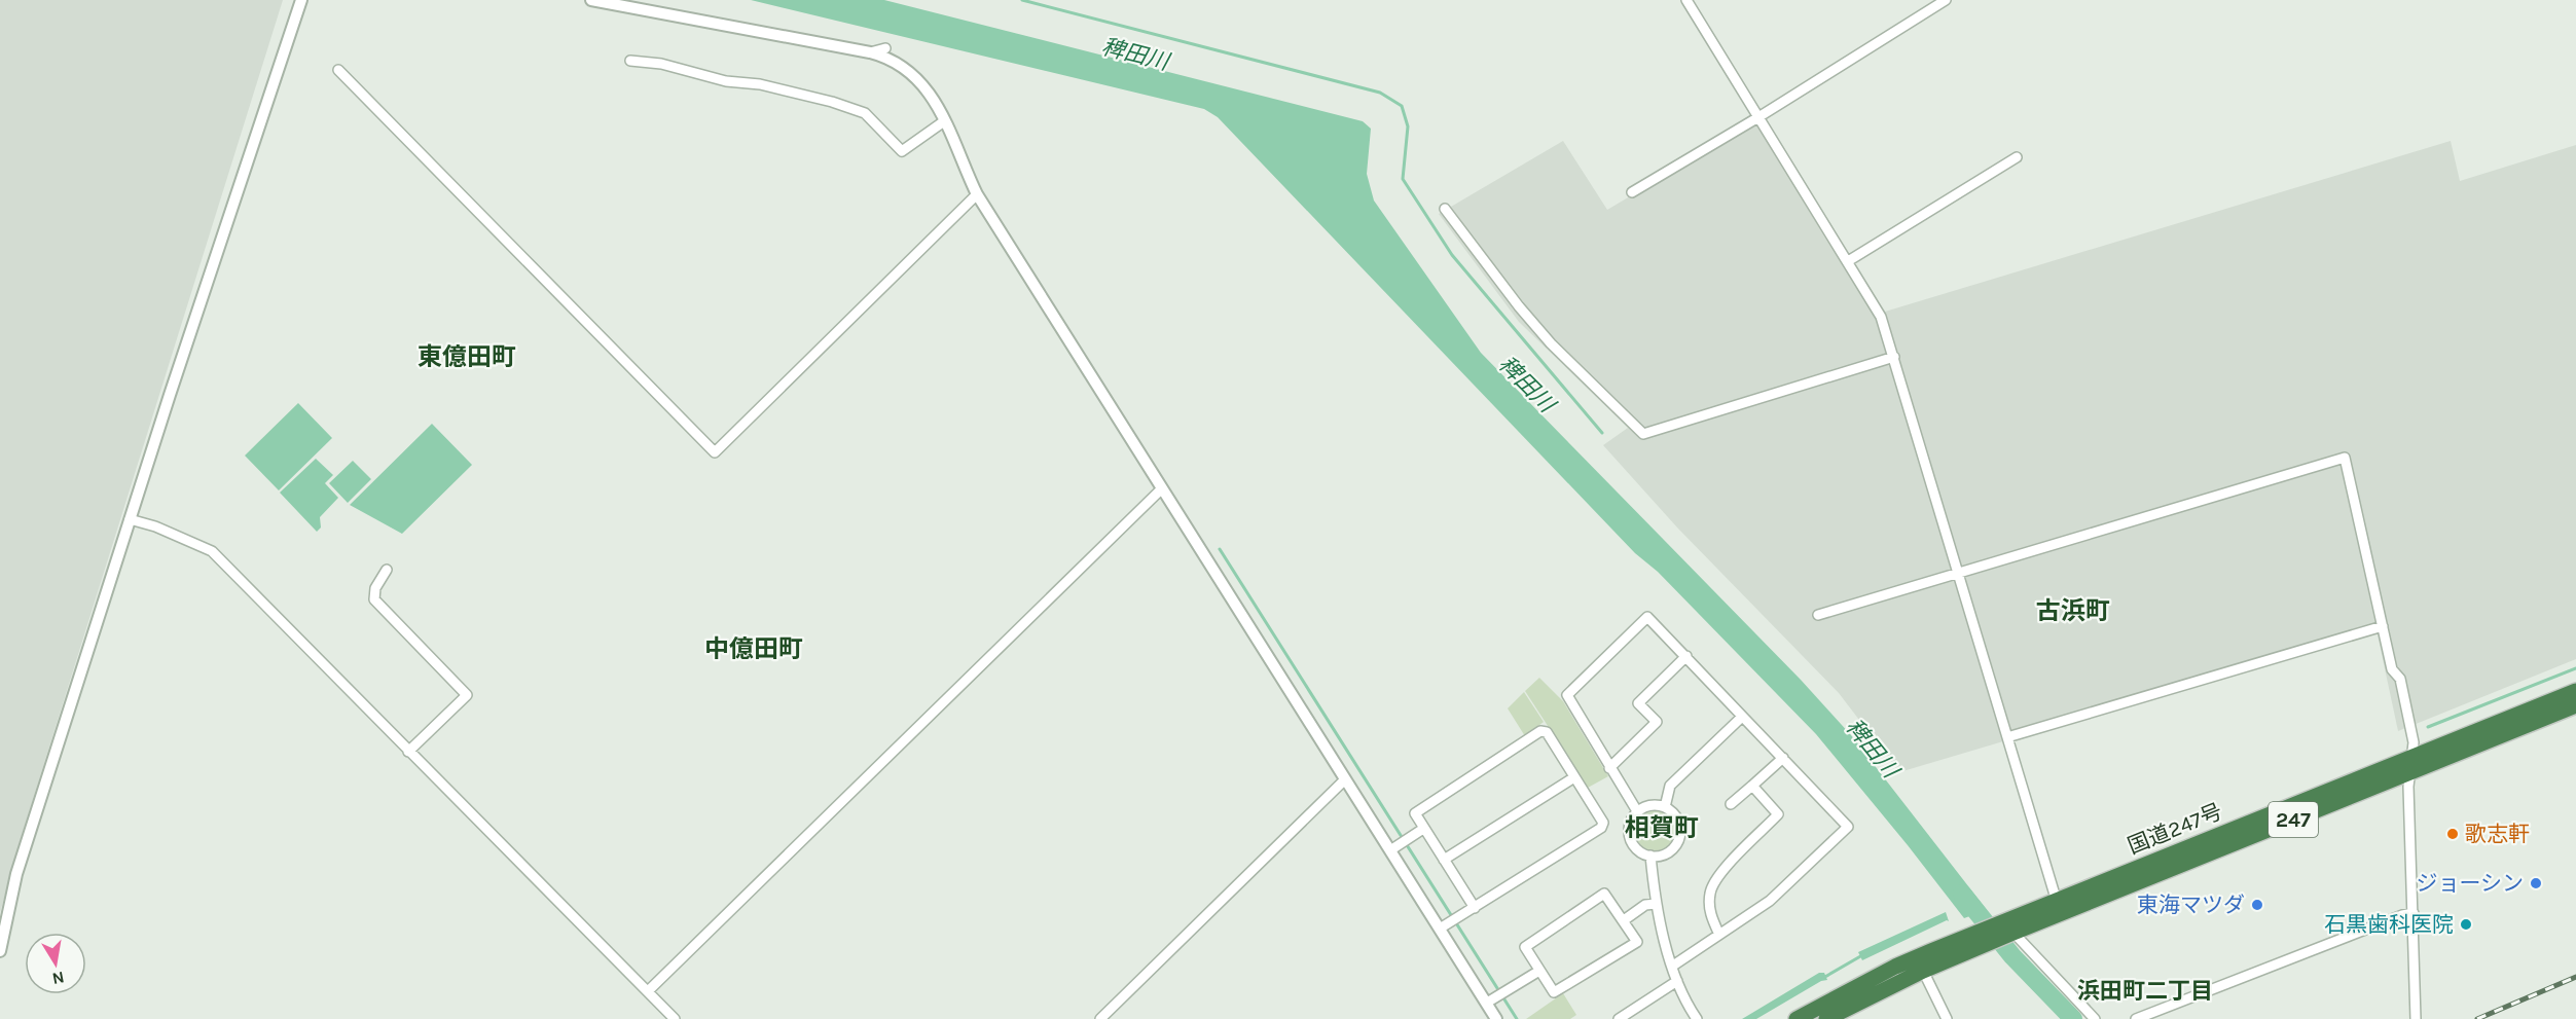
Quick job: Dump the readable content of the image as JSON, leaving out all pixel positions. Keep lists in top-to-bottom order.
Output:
{
  "streets": {
    "highway": ["247", "国道247号"]
  },
  "districts": [
    "東億田町",
    "古浜町",
    "中億田町",
    "相賀町",
    "浜田町二丁目"
  ],
  "water": ["稗田川"],
  "places": [
    "歌志軒",
    "ジョーシン",
    "東海マツダ",
    "石黒歯科医院"
  ],
  "north": "bottom"
}
